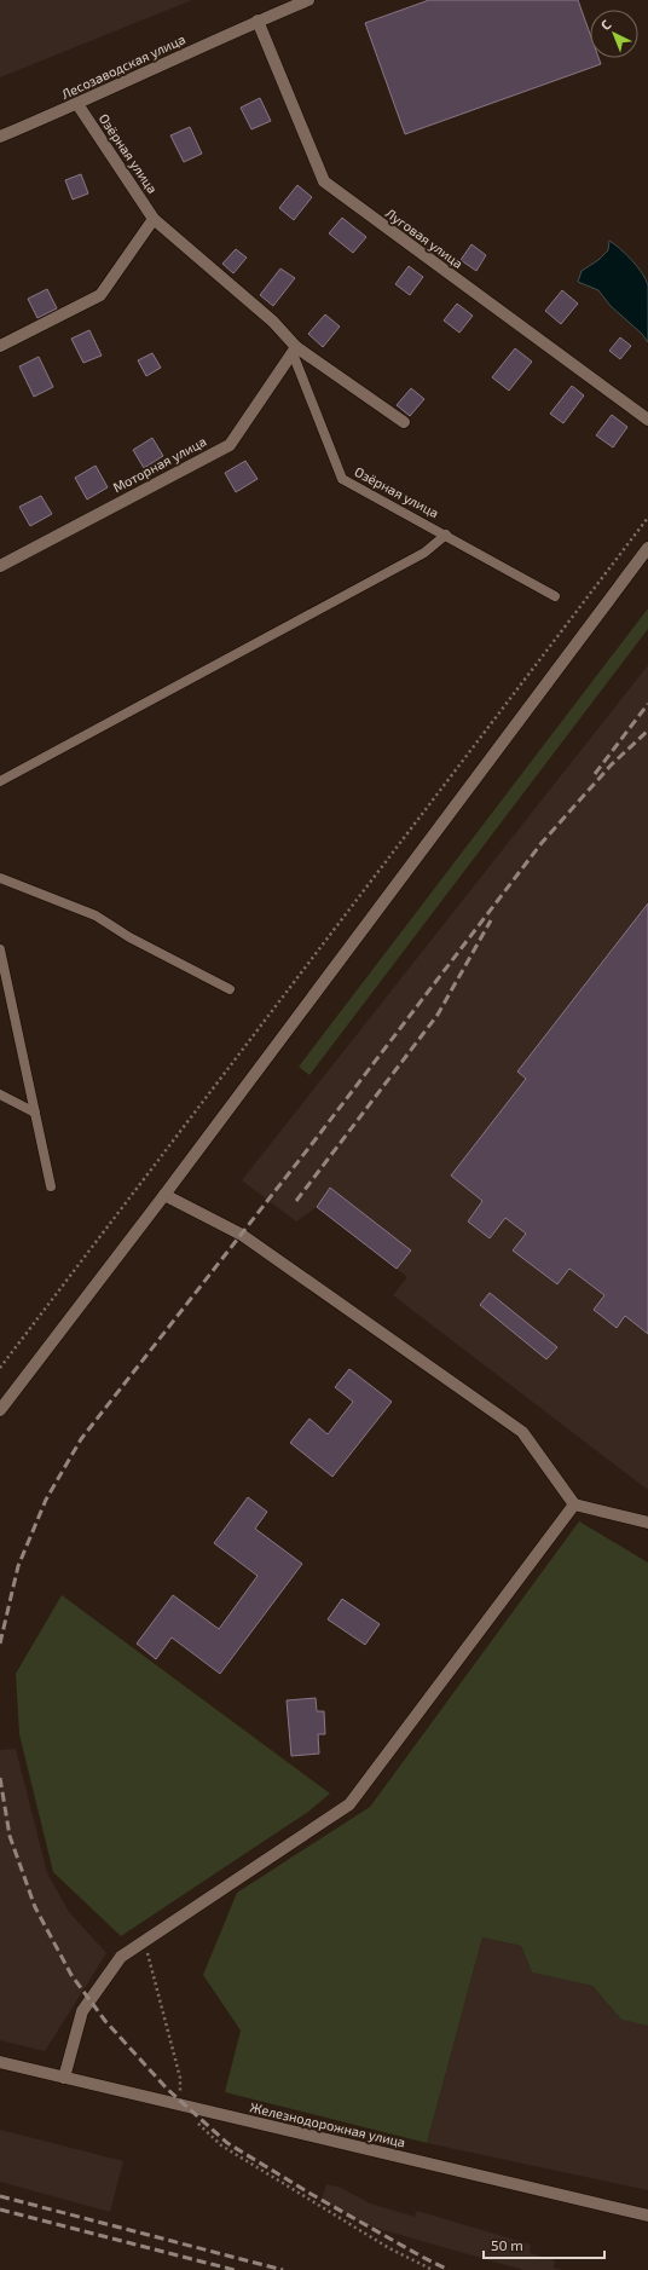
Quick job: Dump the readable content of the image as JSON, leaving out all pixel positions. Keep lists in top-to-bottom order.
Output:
{
  "streets": {
    "street": [
      "Лесозаводская улица",
      "Озёрная улица",
      "Луговая улица",
      "Моторная улица",
      "Железнодорожная улица"
    ]
  },
  "crossings": [
    ["Лесозаводская улица", "Озёрная улица"],
    ["Лесозаводская улица", "Луговая улица"],
    ["Озёрная улица", "Моторная улица"]
  ],
  "scale_bar": "50 m",
  "north": "top left"
}
